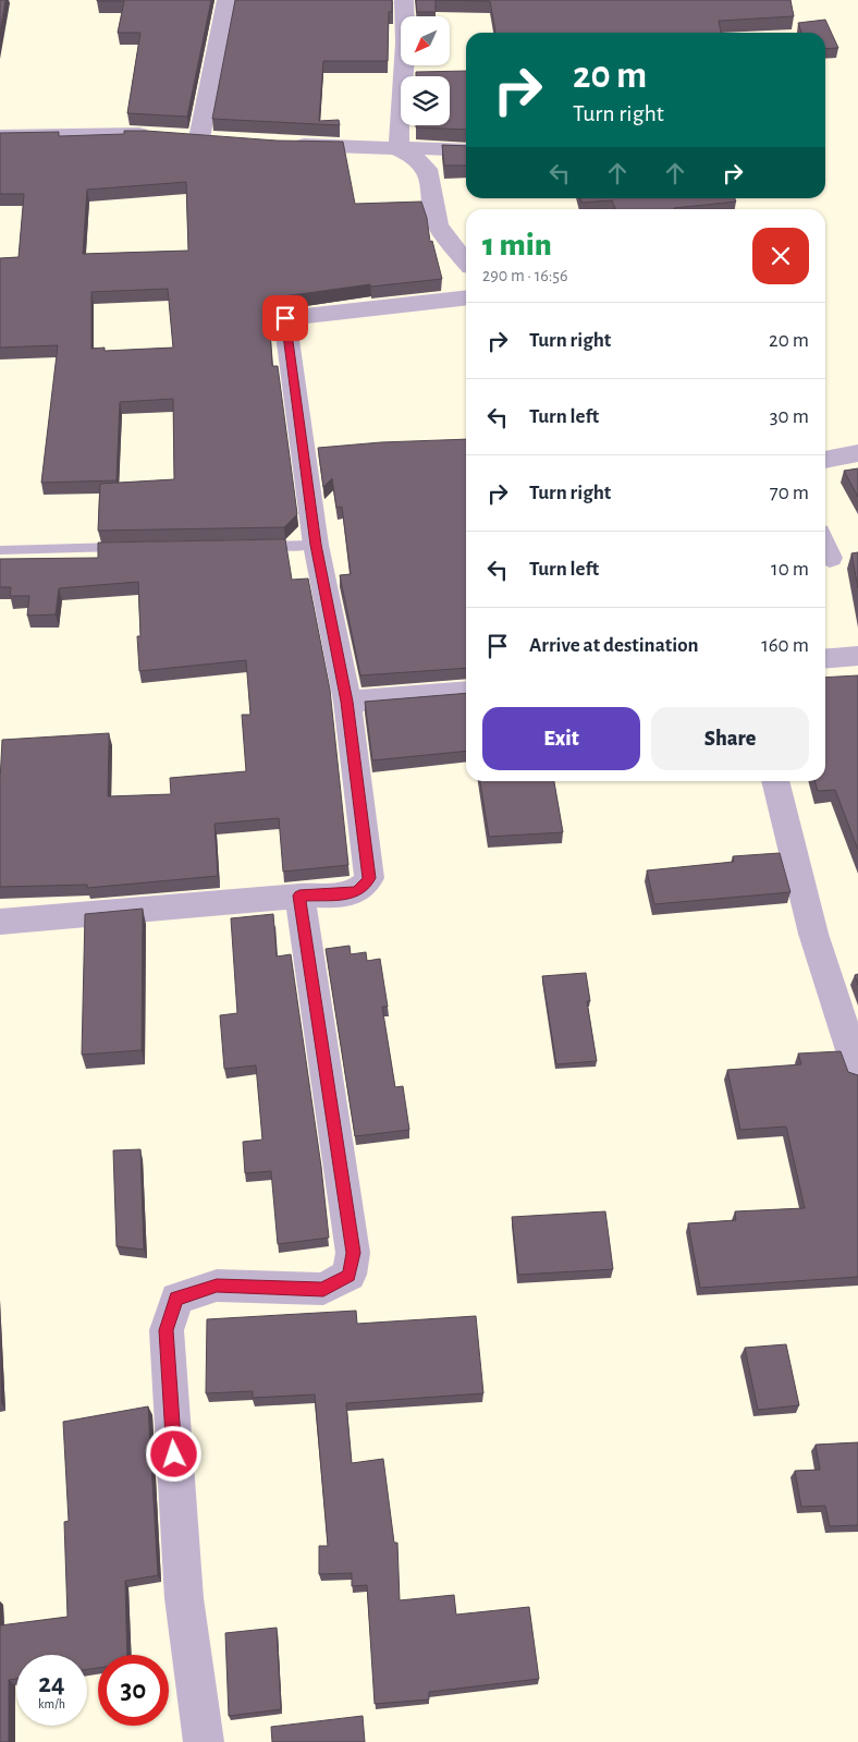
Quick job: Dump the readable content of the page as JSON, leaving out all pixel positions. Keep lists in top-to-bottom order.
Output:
{
  "north": "bottom left",
  "page": {
    "turn": ["20 m", "Turn right"],
    "heading": ["1 min", "290 m · 16:56"],
    "list": [
      {
        "name": "Turn right",
        "value": "20 m"
      },
      {
        "name": "Turn left",
        "value": "30 m"
      },
      {
        "name": "Turn right",
        "value": "70 m"
      },
      {
        "name": "Turn left",
        "value": "10 m"
      },
      {
        "name": "Arrive at destination",
        "value": "160 m"
      }
    ],
    "buttons": ["Exit", "Share"],
    "speed": "24 km/h",
    "limit": "30"
  }
}
